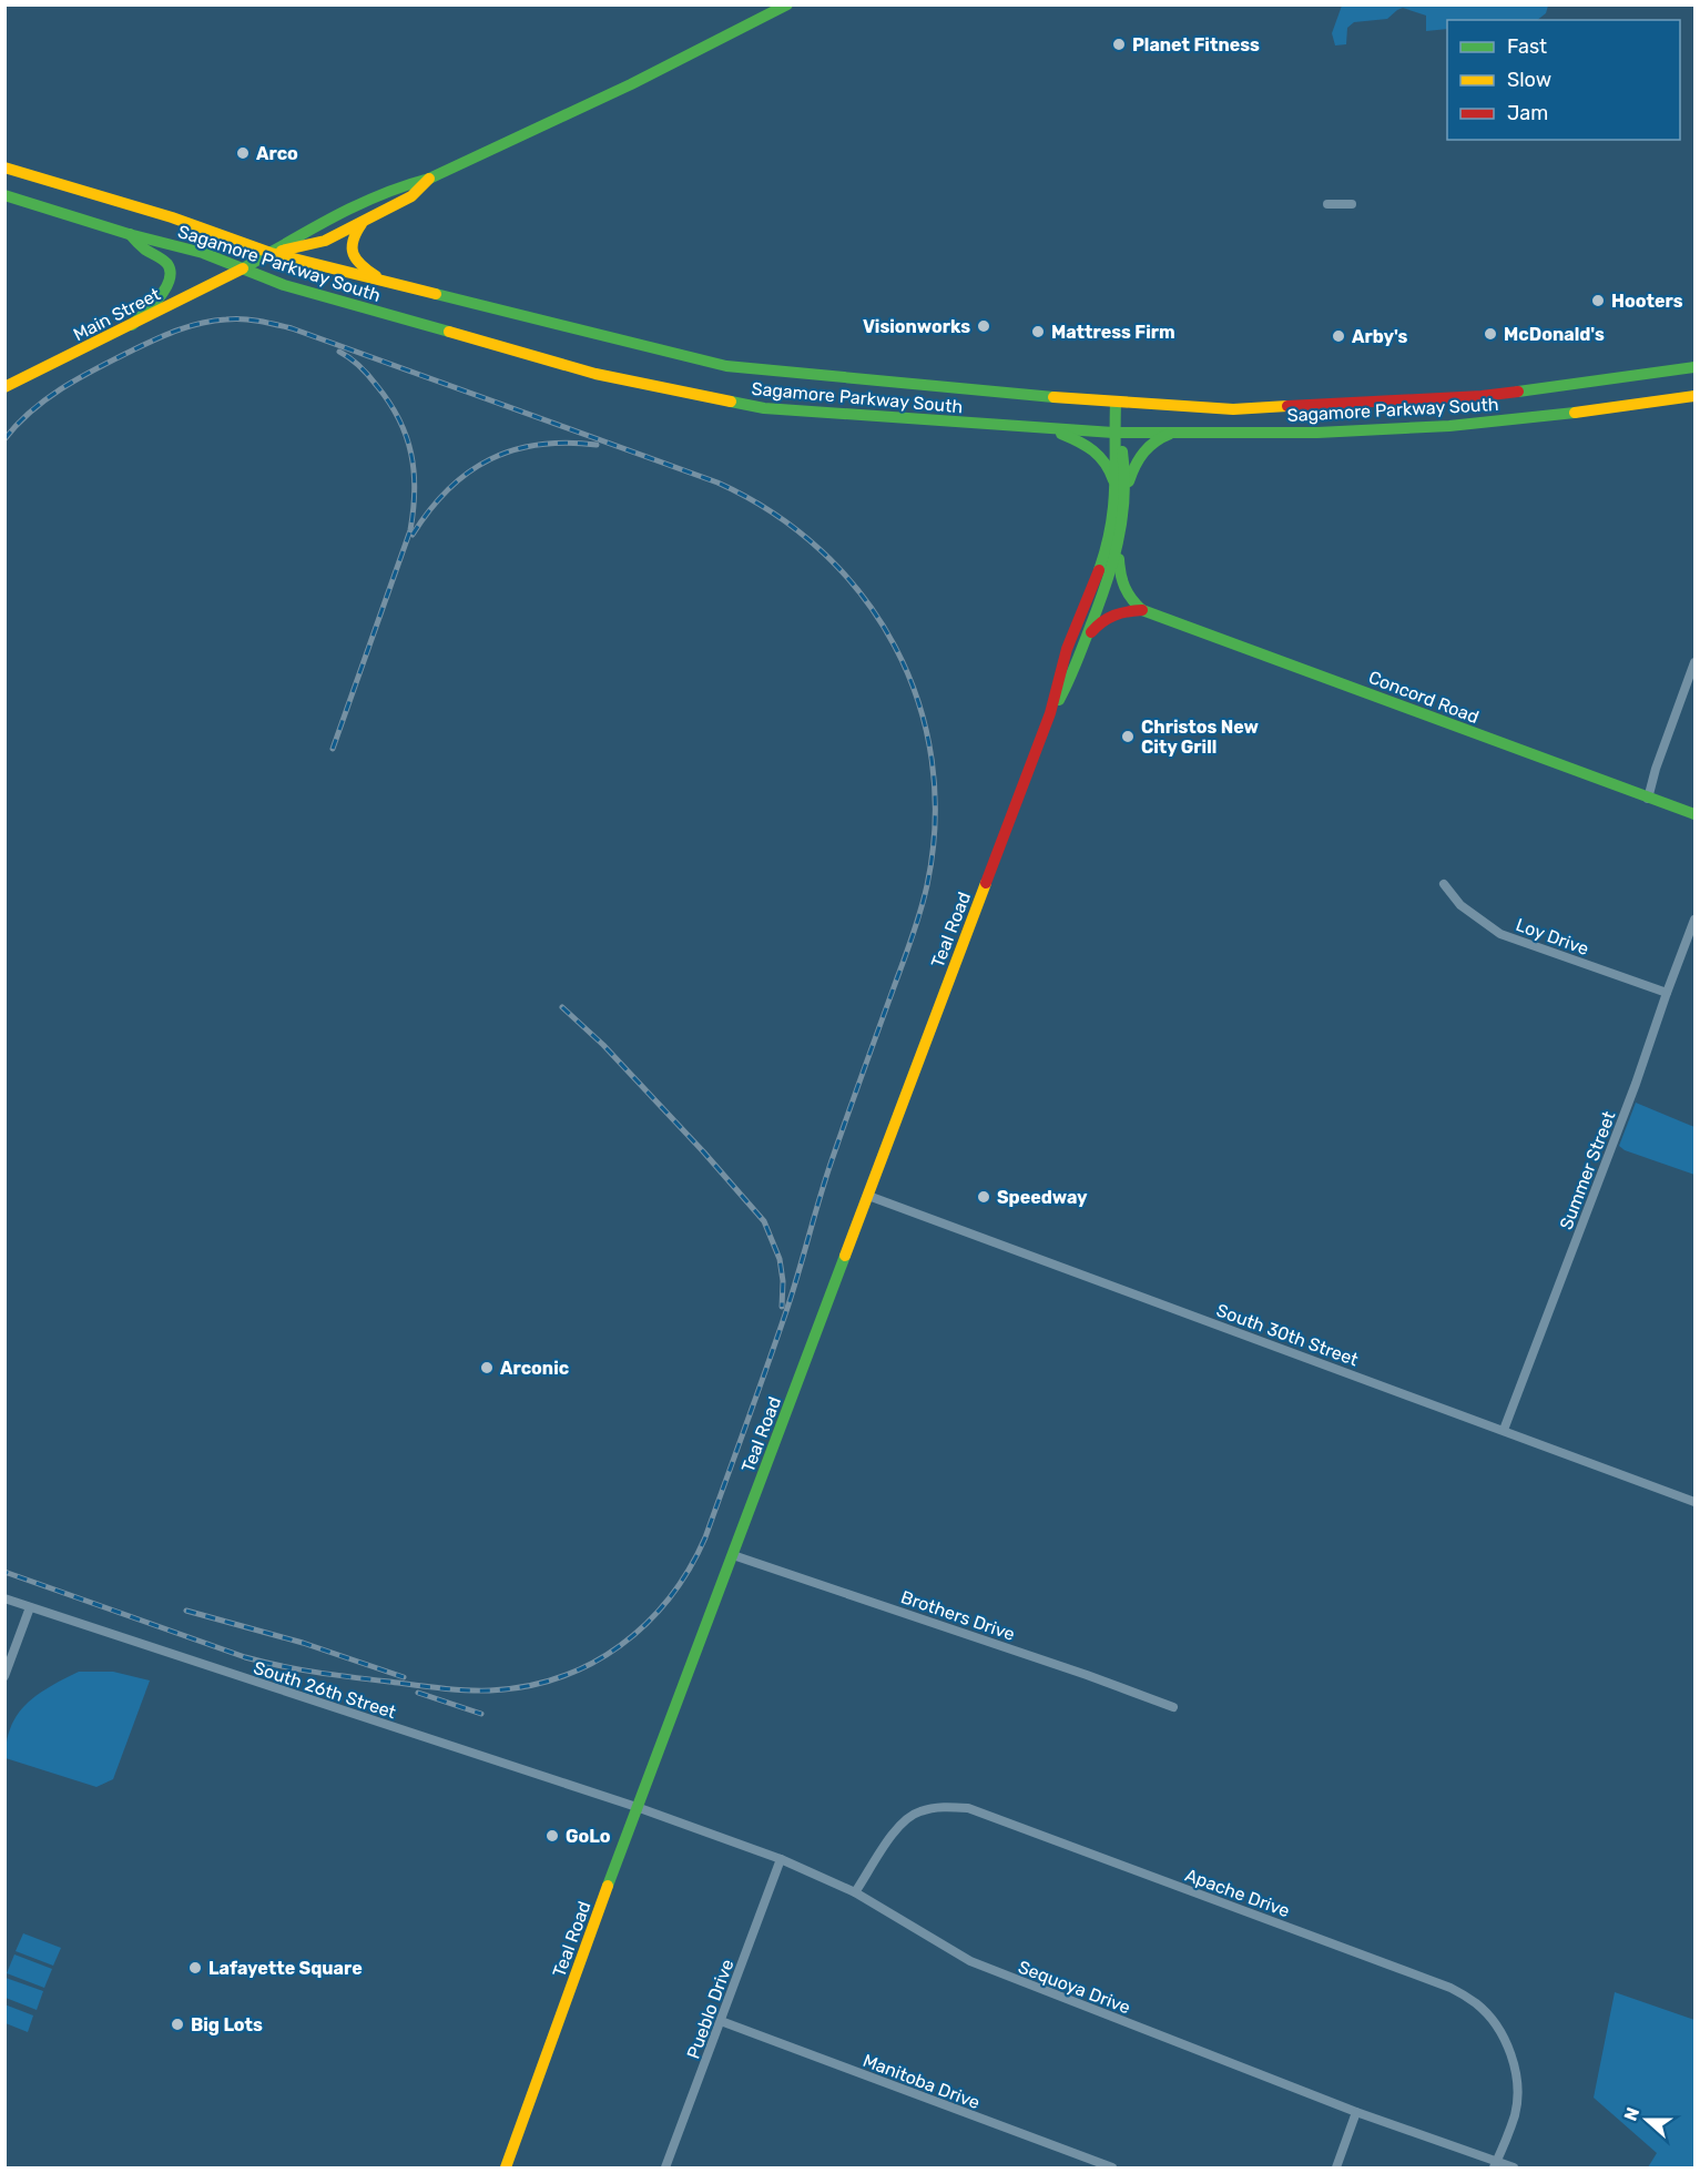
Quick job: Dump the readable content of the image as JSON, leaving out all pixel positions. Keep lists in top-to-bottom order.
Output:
{
  "streets": {
    "main road": [
      "Sagamore Parkway South",
      "Main Street",
      "Concord Road",
      "Teal Road"
    ],
    "street": [
      "Loy Drive",
      "Summer Street",
      "South 30th Street",
      "Brothers Drive",
      "South 26th Street",
      "Apache Drive",
      "Sequoya Drive",
      "Pueblo Drive",
      "Manitoba Drive"
    ]
  },
  "crossings": [
    ["Sagamore Parkway South", "Main Street"],
    ["Sagamore Parkway South", "Teal Road"],
    ["Teal Road", "South 30th Street"],
    ["Teal Road", "Brothers Drive"],
    ["Teal Road", "South 26th Street"],
    ["Teal Road", "Sequoya Drive"],
    ["Loy Drive", "Summer Street"],
    ["Summer Street", "South 30th Street"],
    ["South 26th Street", "Sequoya Drive"],
    ["Apache Drive", "Sequoya Drive"],
    ["Sequoya Drive", "Pueblo Drive"],
    ["Pueblo Drive", "Manitoba Drive"]
  ],
  "places": [
    "Planet Fitness",
    "Arco",
    "Hooters",
    "Visionworks",
    "Mattress Firm",
    "McDonald's",
    "Arby's",
    "Christos New City Grill",
    "Speedway",
    "Arconic",
    "GoLo",
    "Lafayette Square",
    "Big Lots"
  ],
  "legend": ["Fast", "Slow", "Jam"],
  "north": "left"
}
